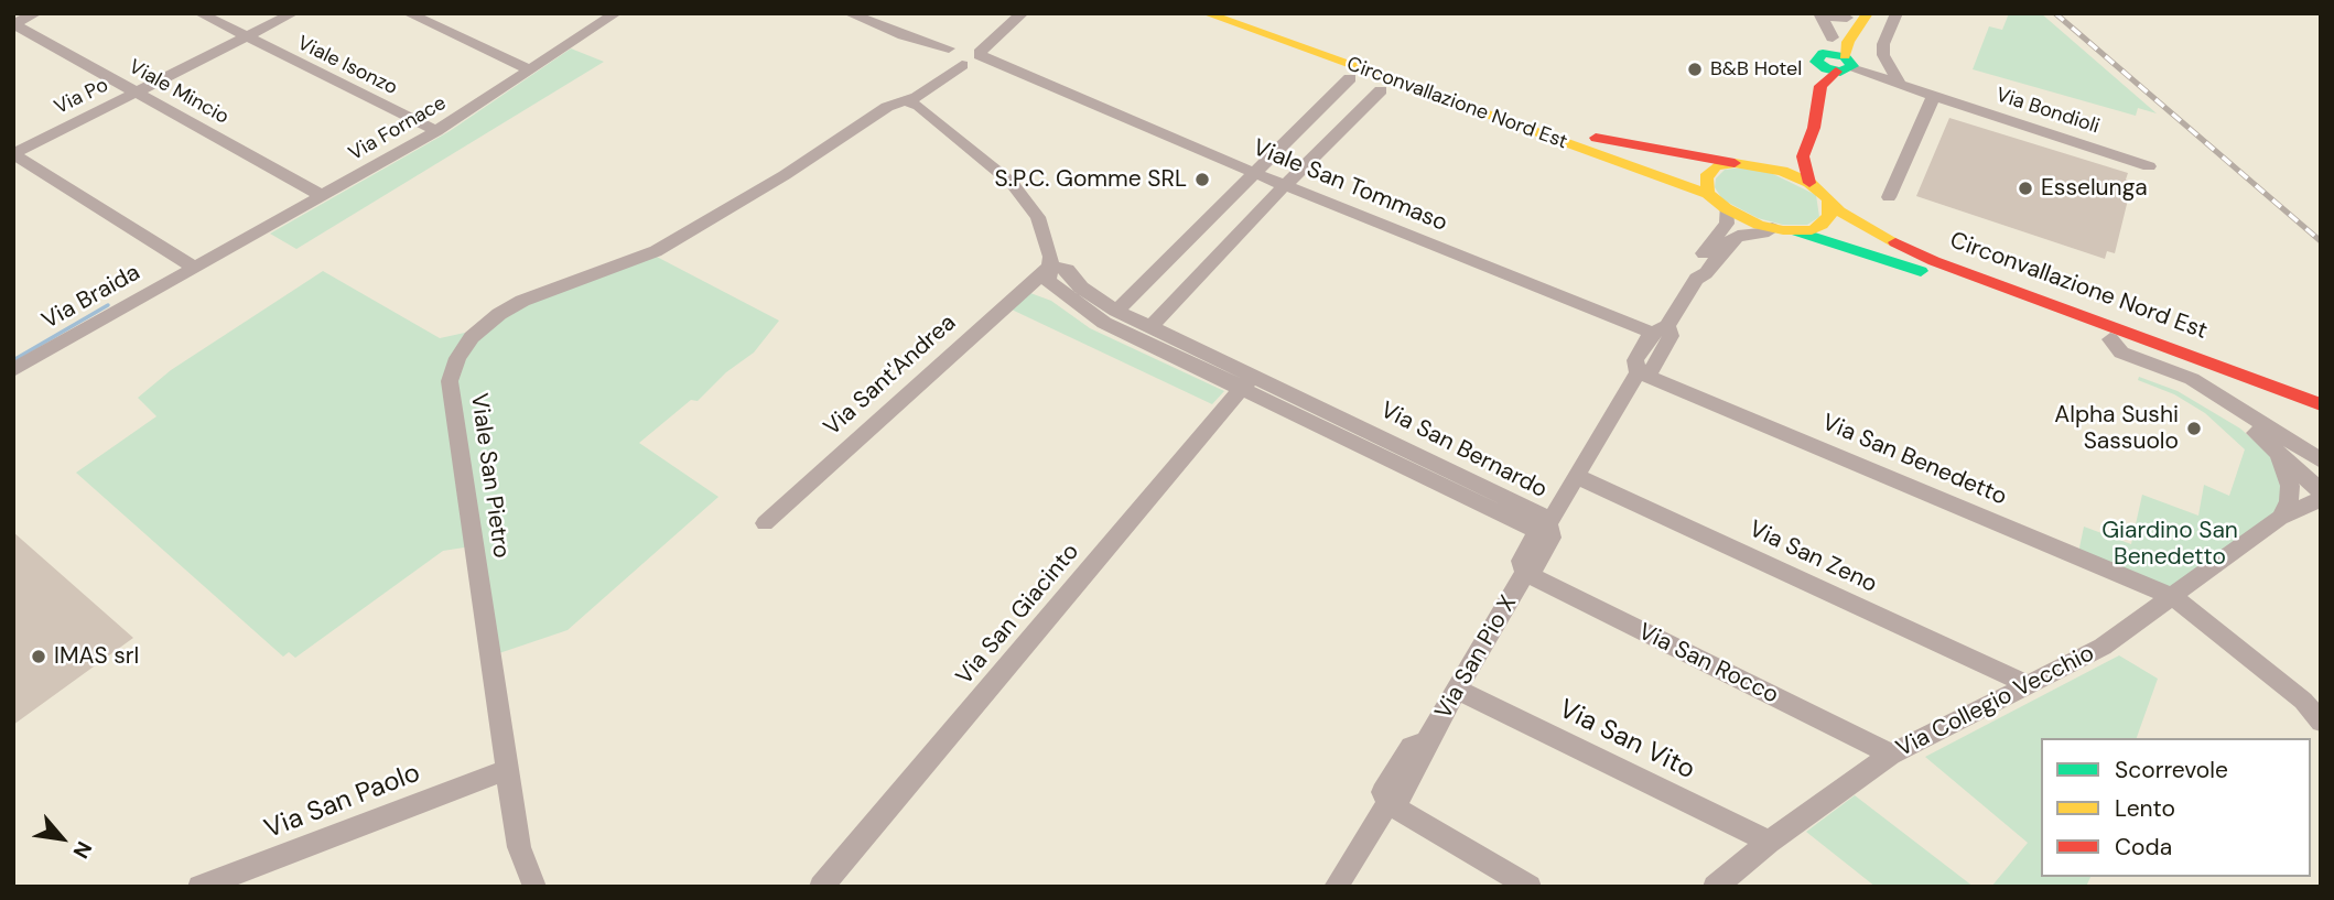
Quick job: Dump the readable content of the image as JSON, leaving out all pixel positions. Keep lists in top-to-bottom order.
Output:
{
  "streets": {
    "main road": ["Circonvallazione Nord Est"],
    "street": [
      "Viale Isonzo",
      "Viale Mincio",
      "Via Po",
      "Via Bondioli",
      "Via Fornace",
      "Viale San Tommaso",
      "Via Braida",
      "Via Sant'Andrea",
      "Via San Bernardo",
      "Via San Benedetto",
      "Viale San Pietro",
      "Via San Zeno",
      "Via San Giacinto",
      "Via San Pio X",
      "Via San Rocco",
      "Via Collegio Vecchio",
      "Via San Vito",
      "Via San Paolo"
    ]
  },
  "crossings": [
    ["Viale Isonzo", "Via Po"],
    ["Viale Isonzo", "Via Fornace"],
    ["Viale Mincio", "Via Po"],
    ["Viale Mincio", "Via Fornace"],
    ["Circonvallazione Nord Est", "Via San Pio X"],
    ["Via Fornace", "Via Braida"],
    ["Viale San Tommaso", "Viale San Pietro"],
    ["Viale San Tommaso", "Via San Pio X"],
    ["Via Sant'Andrea", "Via San Bernardo"],
    ["Via San Bernardo", "Viale San Pietro"],
    ["Via San Bernardo", "Via San Giacinto"],
    ["Via San Bernardo", "Via San Pio X"],
    ["Via San Benedetto", "Via San Pio X"],
    ["Via San Benedetto", "Via Collegio Vecchio"],
    ["Viale San Pietro", "Via San Paolo"],
    ["Via San Zeno", "Via San Pio X"],
    ["Via San Zeno", "Via Collegio Vecchio"],
    ["Via San Pio X", "Via San Rocco"],
    ["Via San Pio X", "Via San Vito"],
    ["Via San Rocco", "Via Collegio Vecchio"],
    ["Via Collegio Vecchio", "Via San Vito"]
  ],
  "parks": ["Giardino San Benedetto"],
  "places": [
    "B&B Hotel",
    "S.P.C. Gomme SRL",
    "Esselunga",
    "Alpha Sushi Sassuolo",
    "IMAS srl"
  ],
  "legend": ["Scorrevole", "Lento", "Coda"],
  "north": "bottom right"
}
